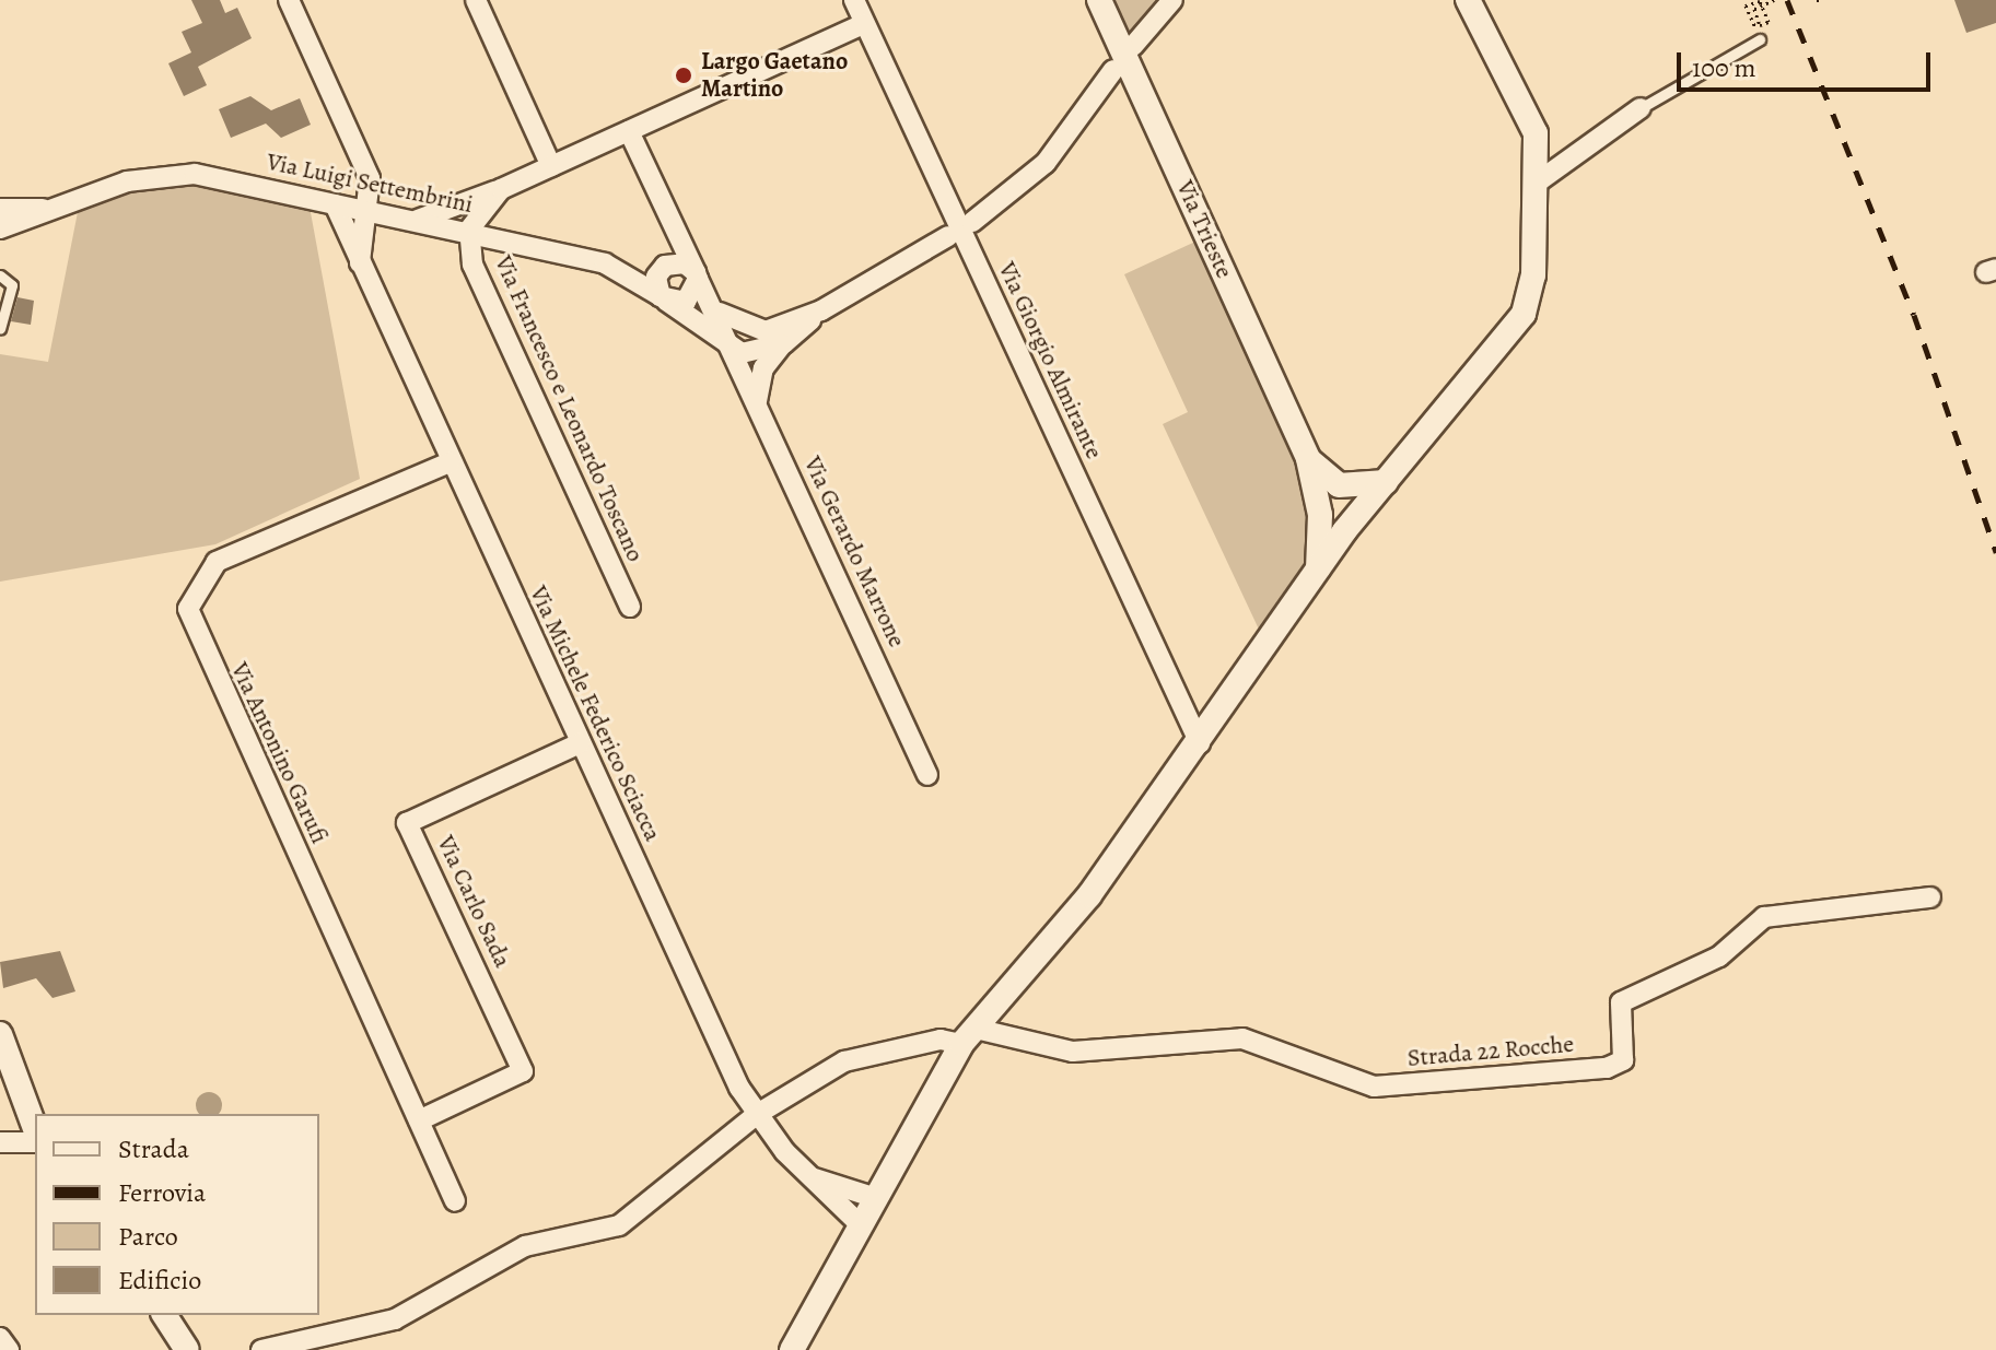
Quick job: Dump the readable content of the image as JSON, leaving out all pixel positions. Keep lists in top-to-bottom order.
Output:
{
  "streets": {
    "street": [
      "Via Luigi Settembrini",
      "Via Trieste",
      "Via Giorgio Almirante",
      "Via Francesco e Leonardo Toscano",
      "Via Gerardo Marrone",
      "Via Michele Federico Sciacca",
      "Via Antonino Garufi",
      "Via Carlo Sada",
      "Strada 22 Rocche"
    ]
  },
  "crossings": [
    ["Via Luigi Settembrini", "Via Francesco e Leonardo Toscano"],
    ["Via Luigi Settembrini", "Via Gerardo Marrone"],
    ["Via Luigi Settembrini", "Via Michele Federico Sciacca"],
    ["Via Michele Federico Sciacca", "Via Antonino Garufi"],
    ["Via Michele Federico Sciacca", "Via Carlo Sada"],
    ["Via Antonino Garufi", "Via Carlo Sada"]
  ],
  "places": ["Largo Gaetano Martino"],
  "legend": [
    "Strada",
    "Ferrovia",
    "Parco",
    "Edificio"
  ],
  "scale_bar": "100 m"
}
